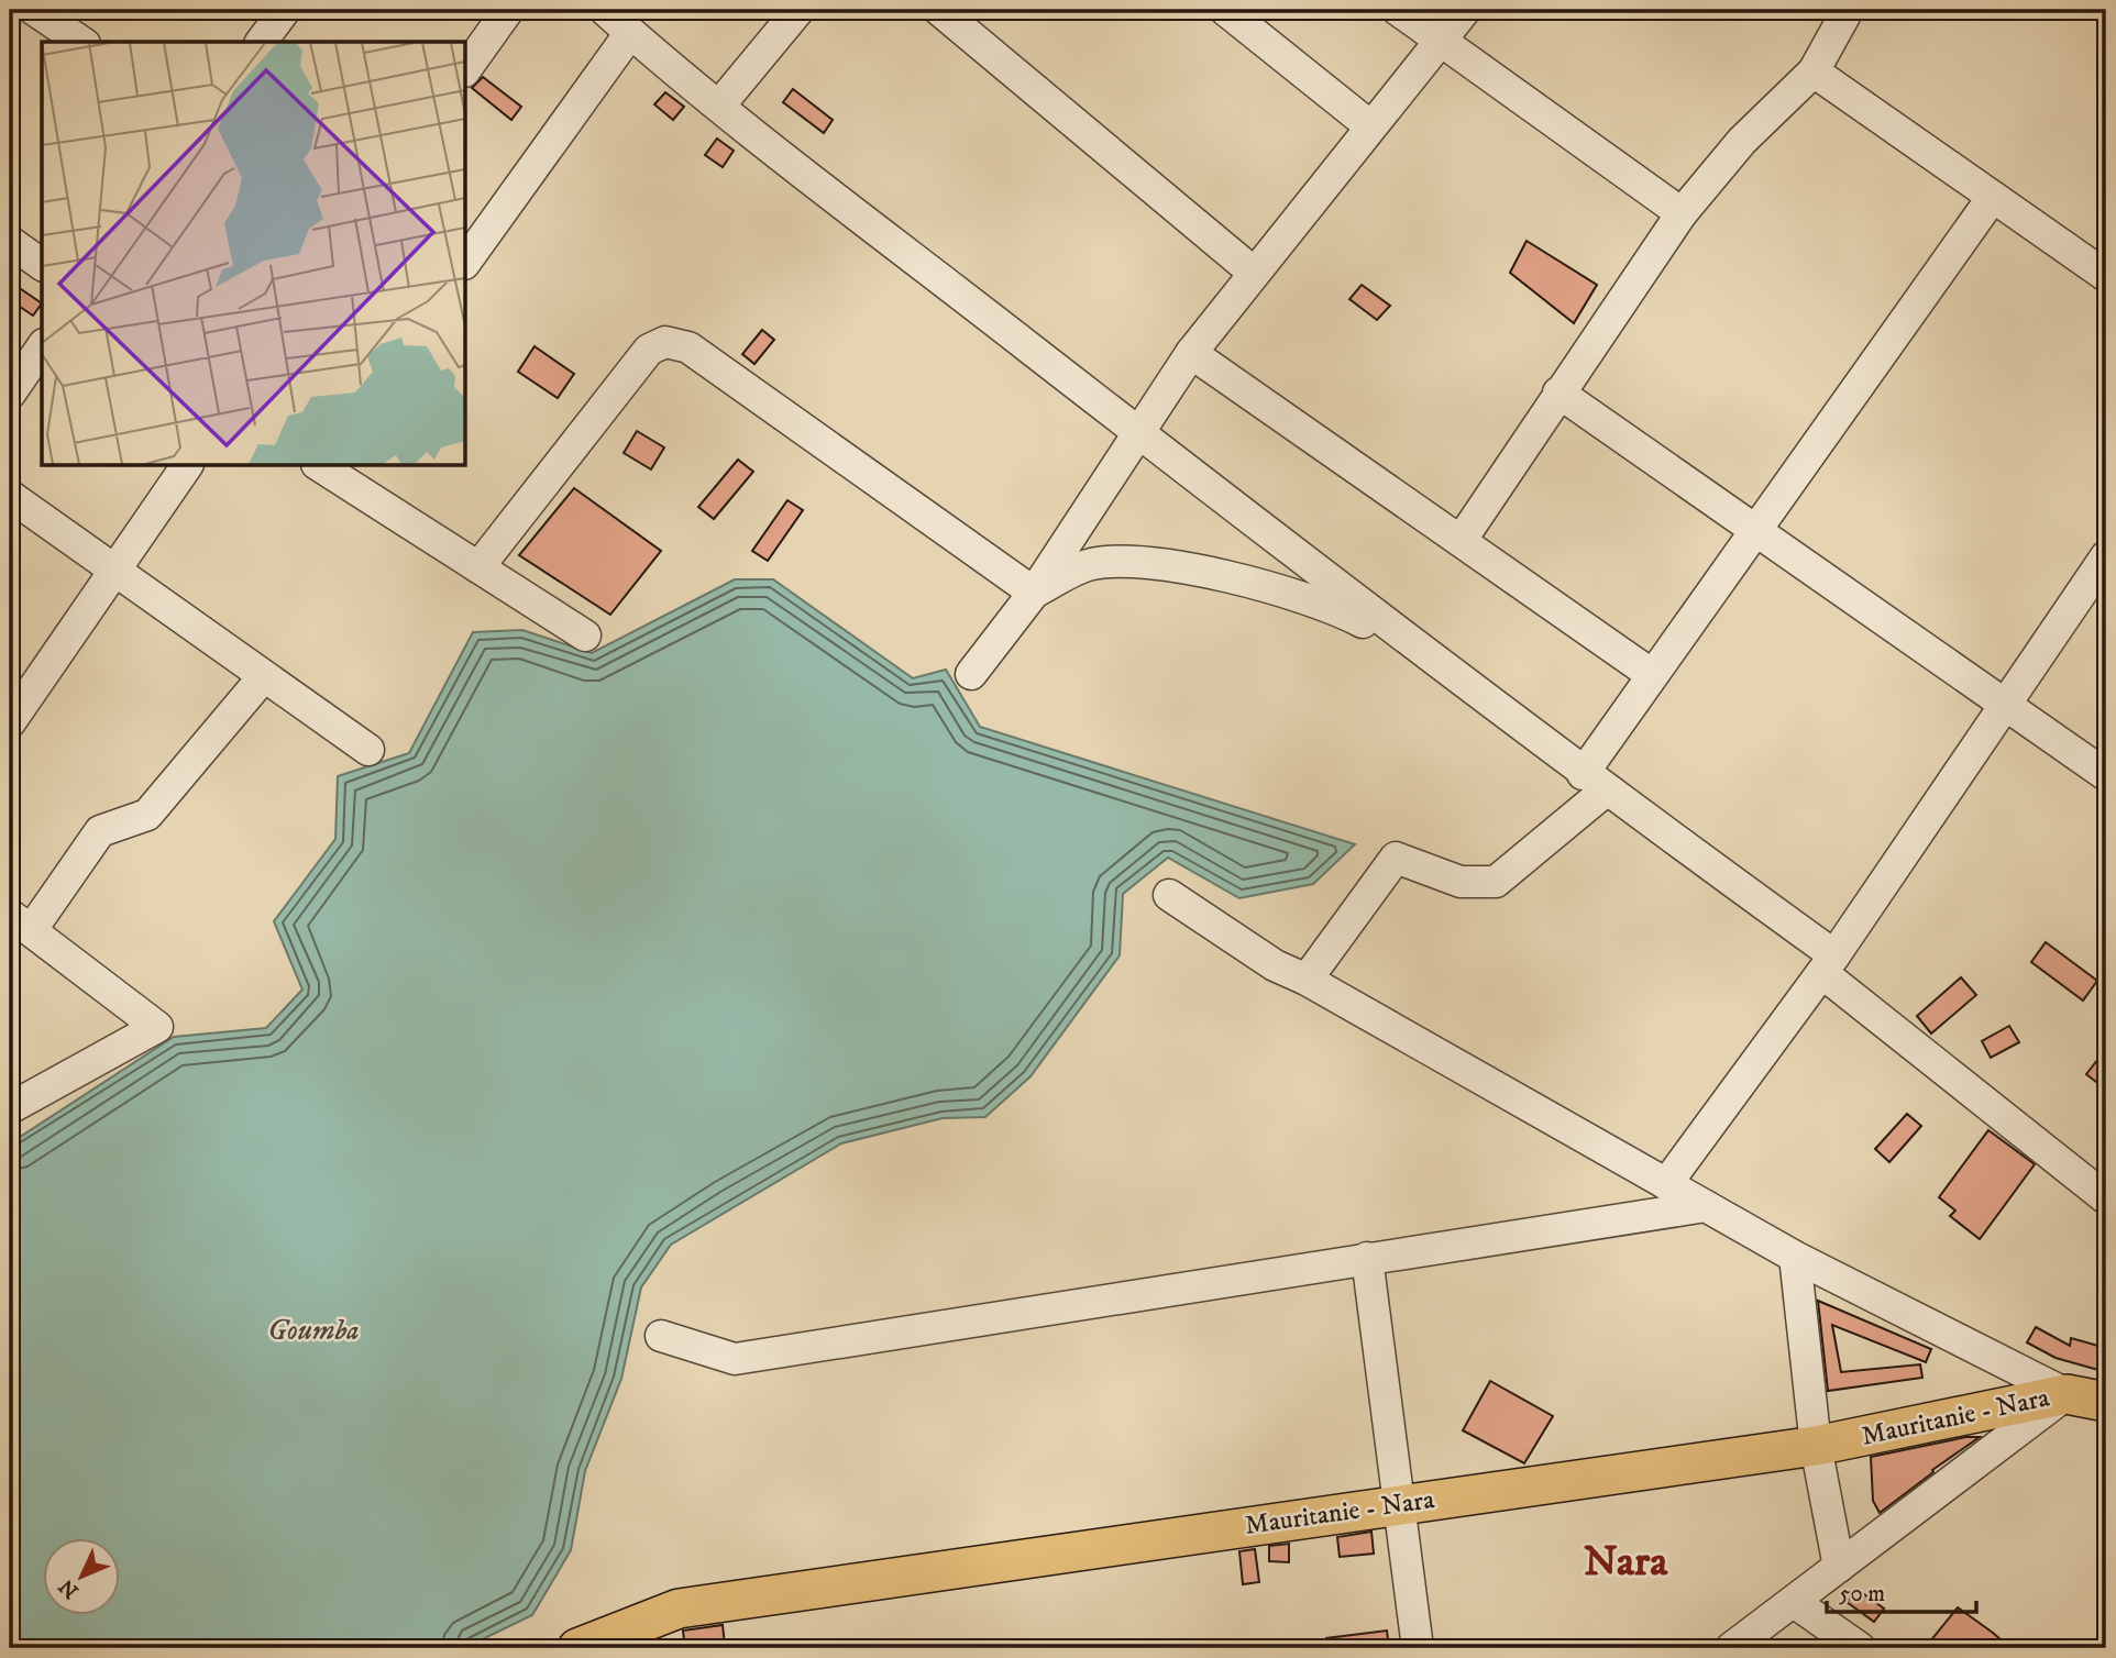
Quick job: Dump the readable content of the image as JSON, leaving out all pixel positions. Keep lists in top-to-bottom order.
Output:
{
  "streets": {
    "main road": ["Mauritanie - Nara"]
  },
  "districts": ["Nara"],
  "water": ["Goumba"],
  "scale_bar": "50 m",
  "north": "bottom left"
}
